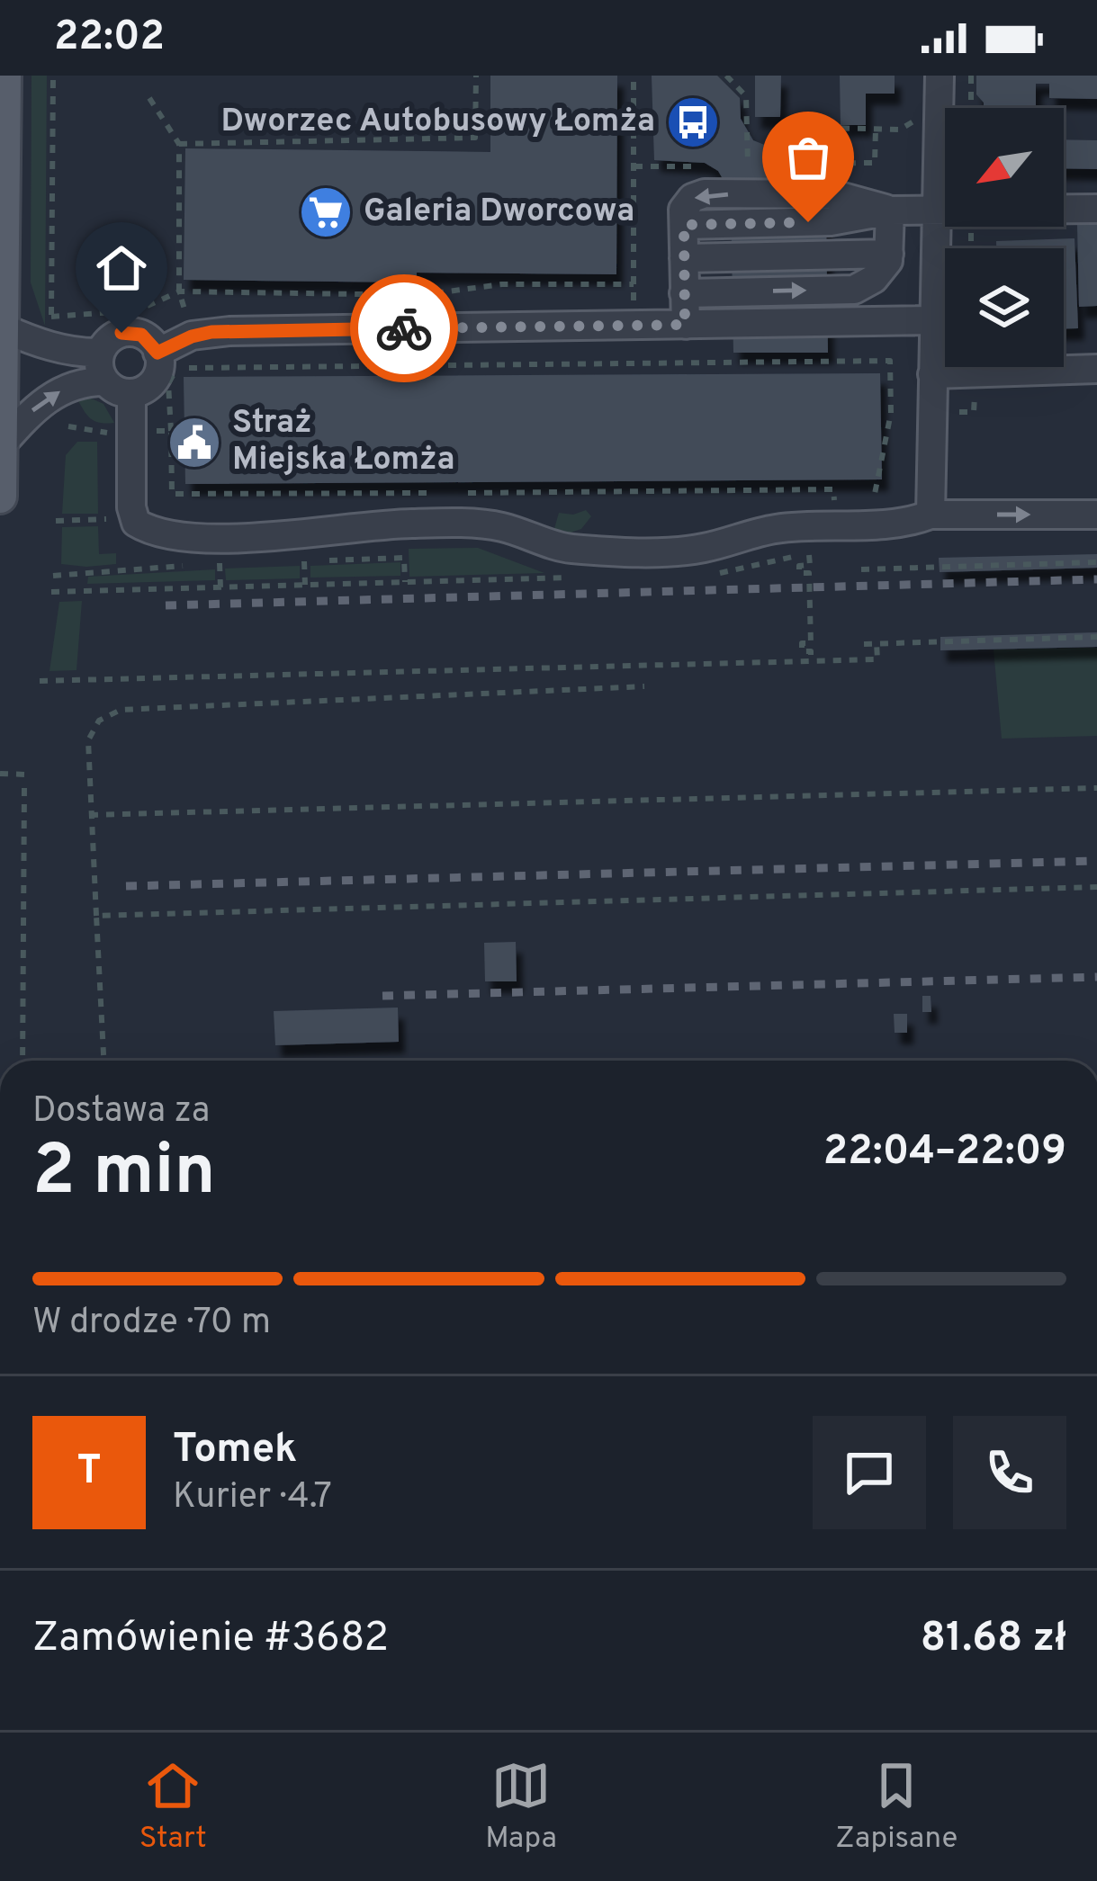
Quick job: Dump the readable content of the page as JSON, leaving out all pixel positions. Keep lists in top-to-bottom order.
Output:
{
  "places": {
    "bus stop": ["Dworzec Autobusowy Łomża"],
    "supermarket": ["Galeria Dworcowa"],
    "public building": ["Straż Miejska Łomża"]
  },
  "north": "bottom left",
  "page": {
    "status": "22:02",
    "heading": ["2 min", "Dostawa za", "22:04–22:09"],
    "panel": [
      "Tomek",
      "Kurier · 4.7",
      "Zamówienie #3682",
      "81.68 zł"
    ],
    "bar": "W drodze · 70 m",
    "round": "T",
    "tabs": ["Start", "Mapa", "Zapisane"]
  }
}
